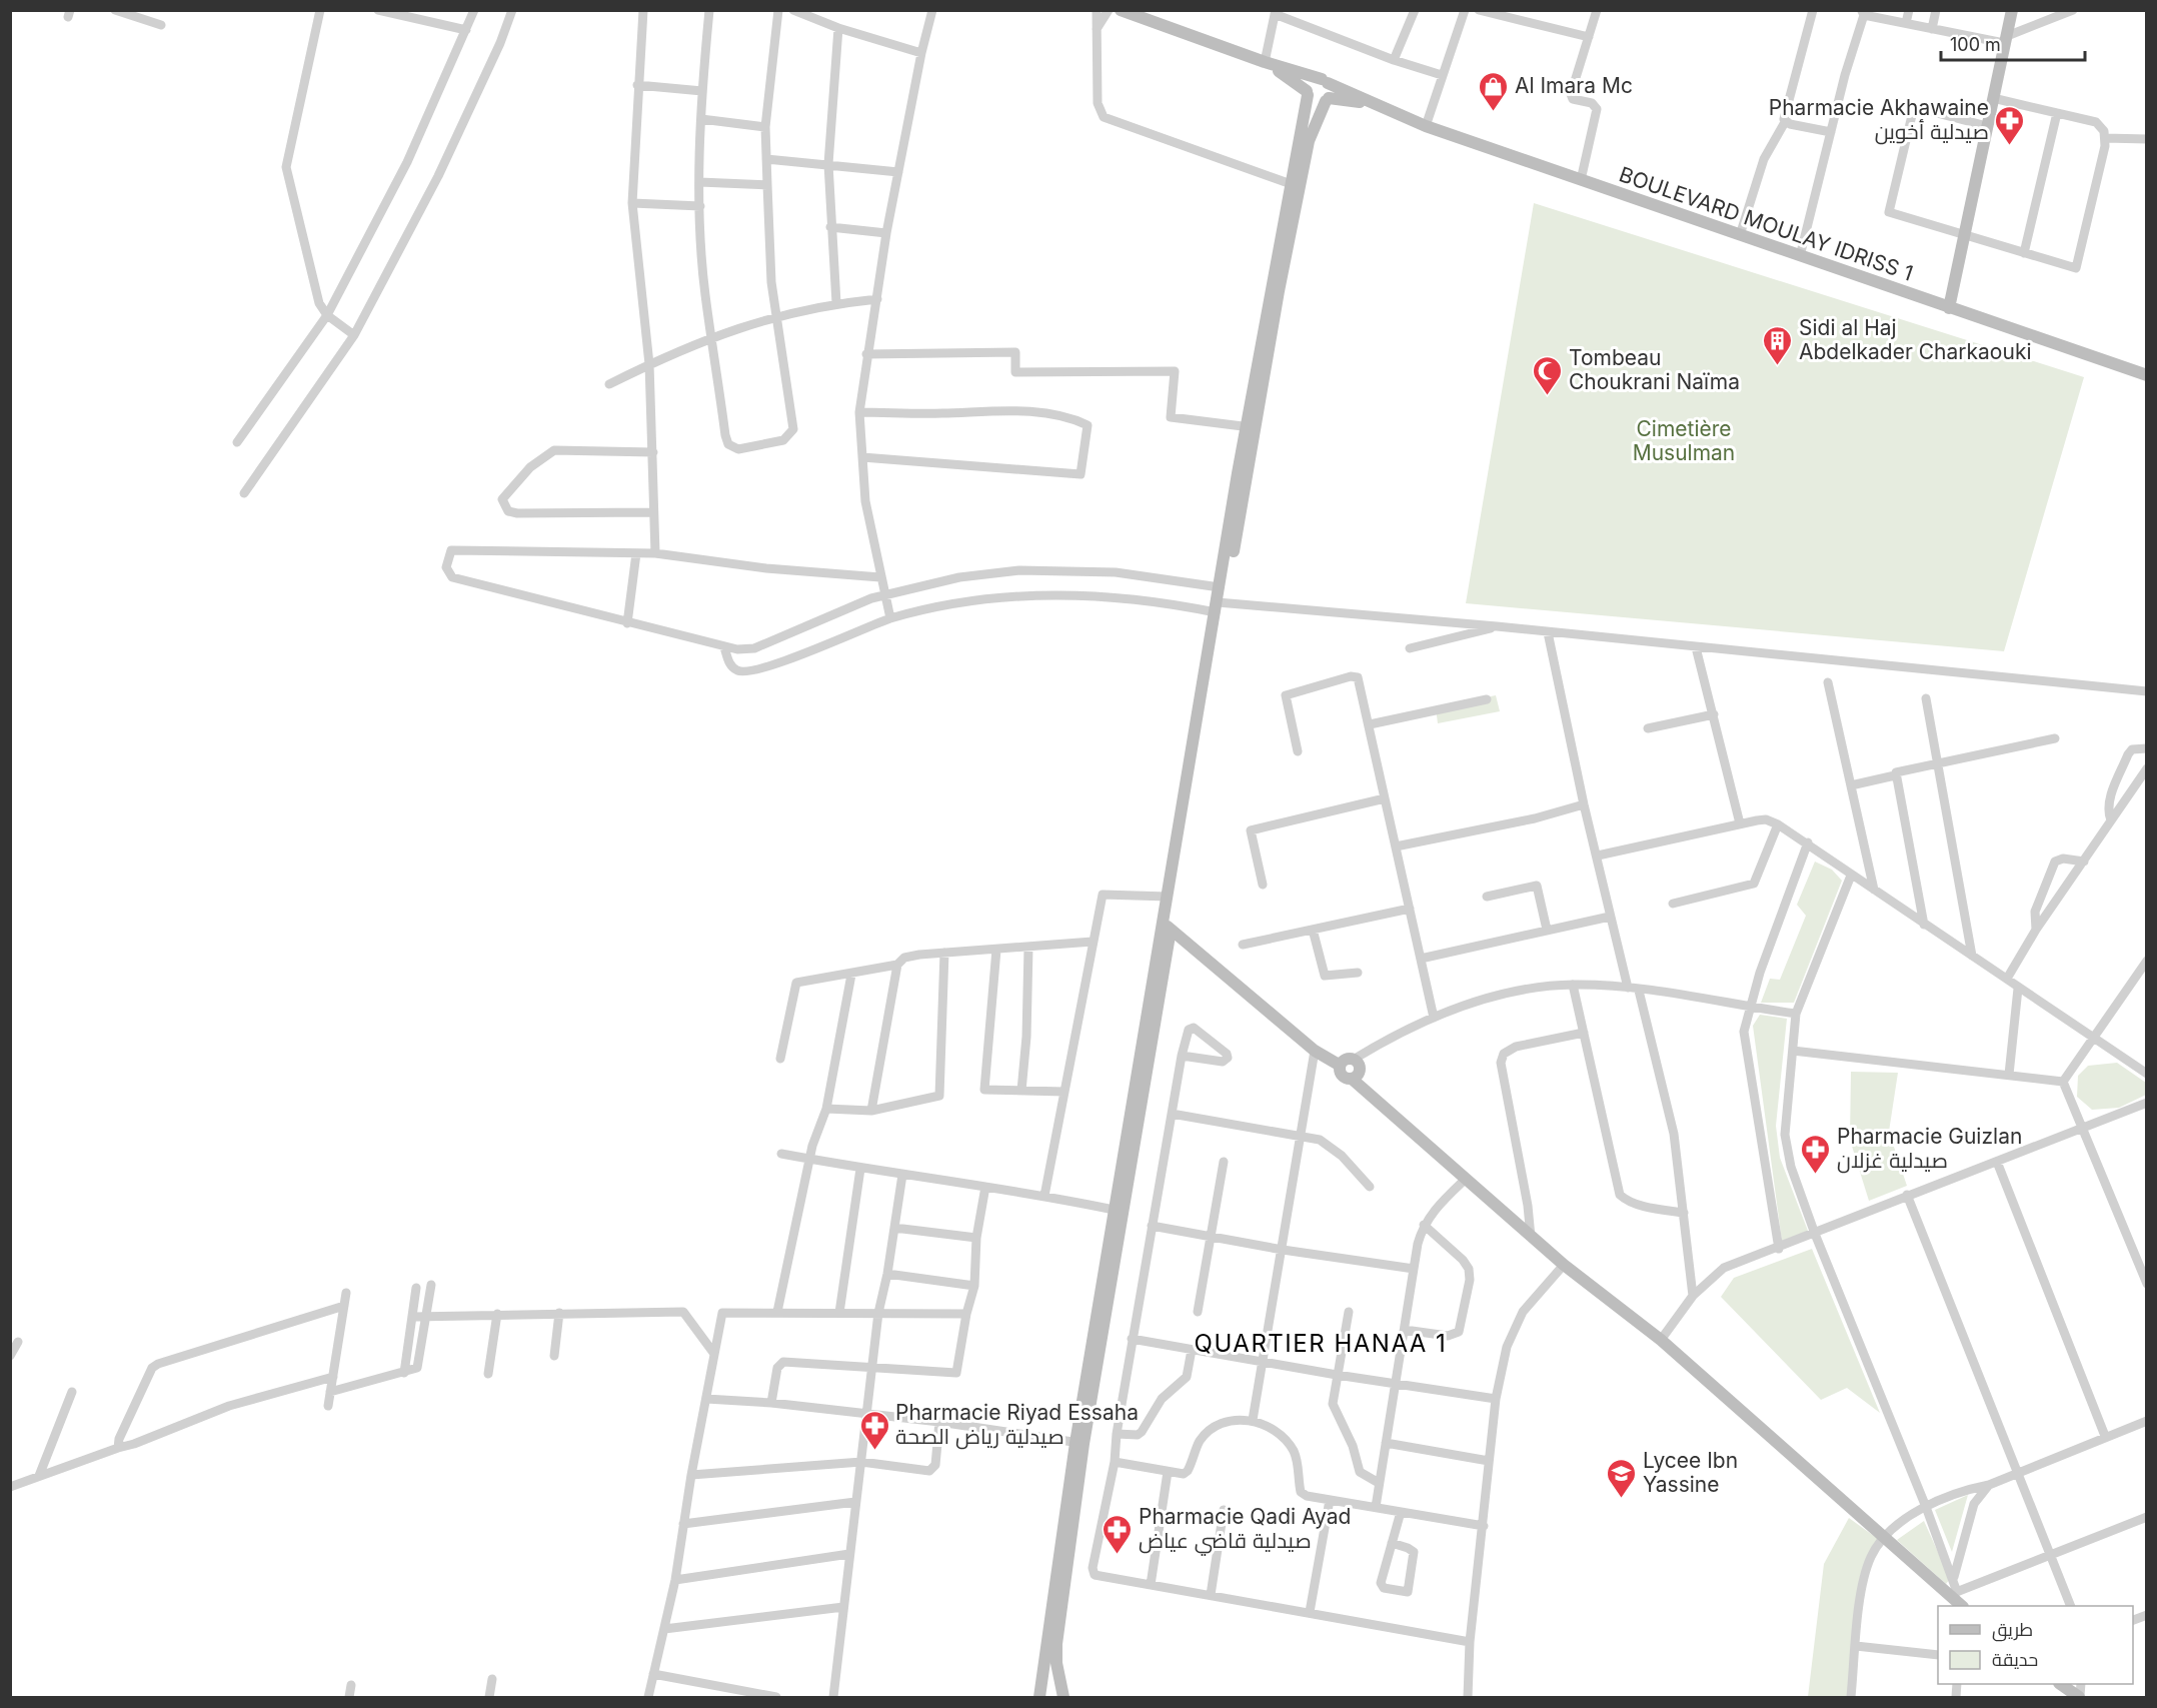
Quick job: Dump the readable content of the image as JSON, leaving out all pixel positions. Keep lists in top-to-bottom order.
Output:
{
  "streets": {
    "main road": ["BOULEVARD MOULAY IDRISS 1"]
  },
  "districts": ["QUARTIER HANAA 1"],
  "parks": ["Cimetière Musulman"],
  "places": {
    "shop": ["Al Imara Mc"],
    "pharmacy": [
      "Pharmacie Akhawaine صيدلية أخوين",
      "Pharmacie Guizlan صيدلية غزلان",
      "Pharmacie Riyad Essaha صيدلية رياض الصحة",
      "Pharmacie Qadi Ayad صيدلية قاضي عياض"
    ],
    "building": ["Sidi al Haj Abdelkader Charkaouki"],
    "mosque": ["Tombeau Choukrani Naïma"],
    "school or university": ["Lycee Ibn Yassine"]
  },
  "legend": ["طريق", "حديقة"],
  "scale_bar": "100 m"
}
